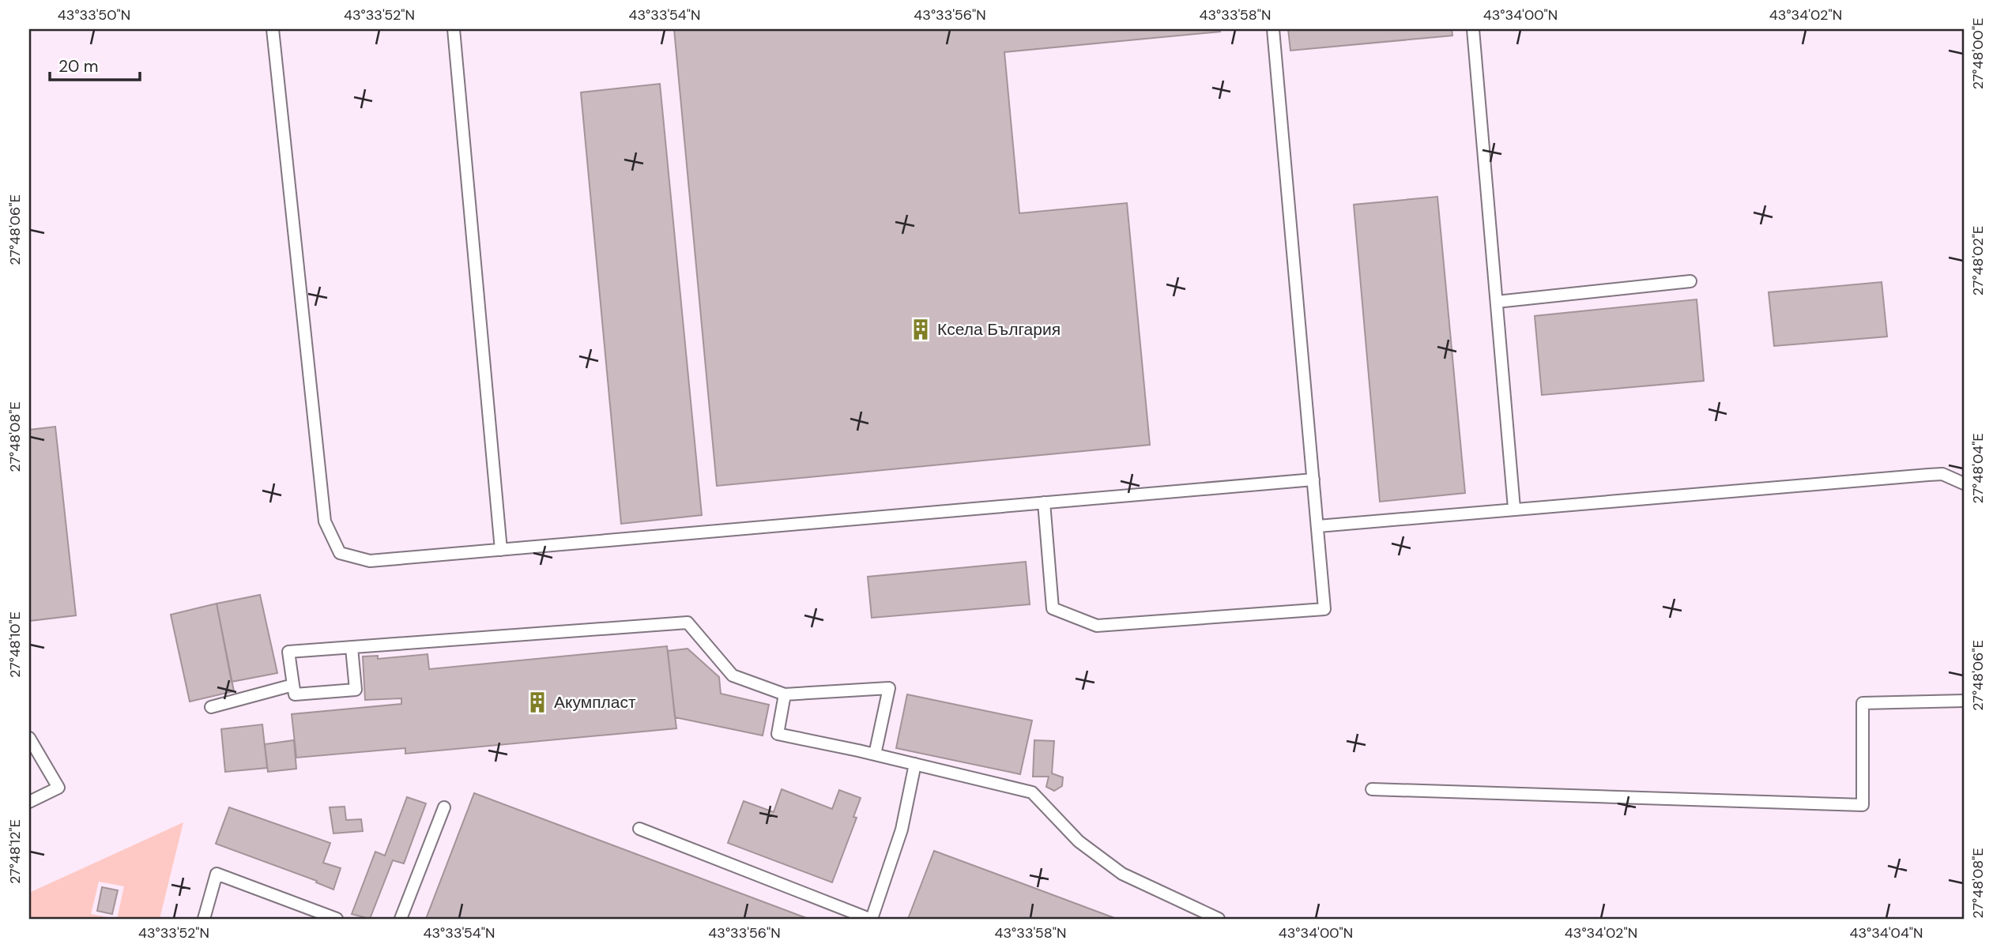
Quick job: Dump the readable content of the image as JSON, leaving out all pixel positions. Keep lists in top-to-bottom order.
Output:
{
  "places": {
    "building": ["Ксела България", "Акумпласт"]
  },
  "scale_bar": "20 m",
  "coordinates": [
    "43°33'50\"N",
    "43°33'52\"N",
    "43°33'54\"N",
    "43°33'56\"N",
    "43°33'58\"N",
    "43°34'00\"N",
    "43°34'02\"N",
    "27°48'00\"E",
    "27°48'06\"E",
    "27°48'02\"E",
    "27°48'08\"E",
    "27°48'04\"E",
    "27°48'10\"E",
    "27°48'12\"E",
    "43°34'04\"N"
  ]
}
